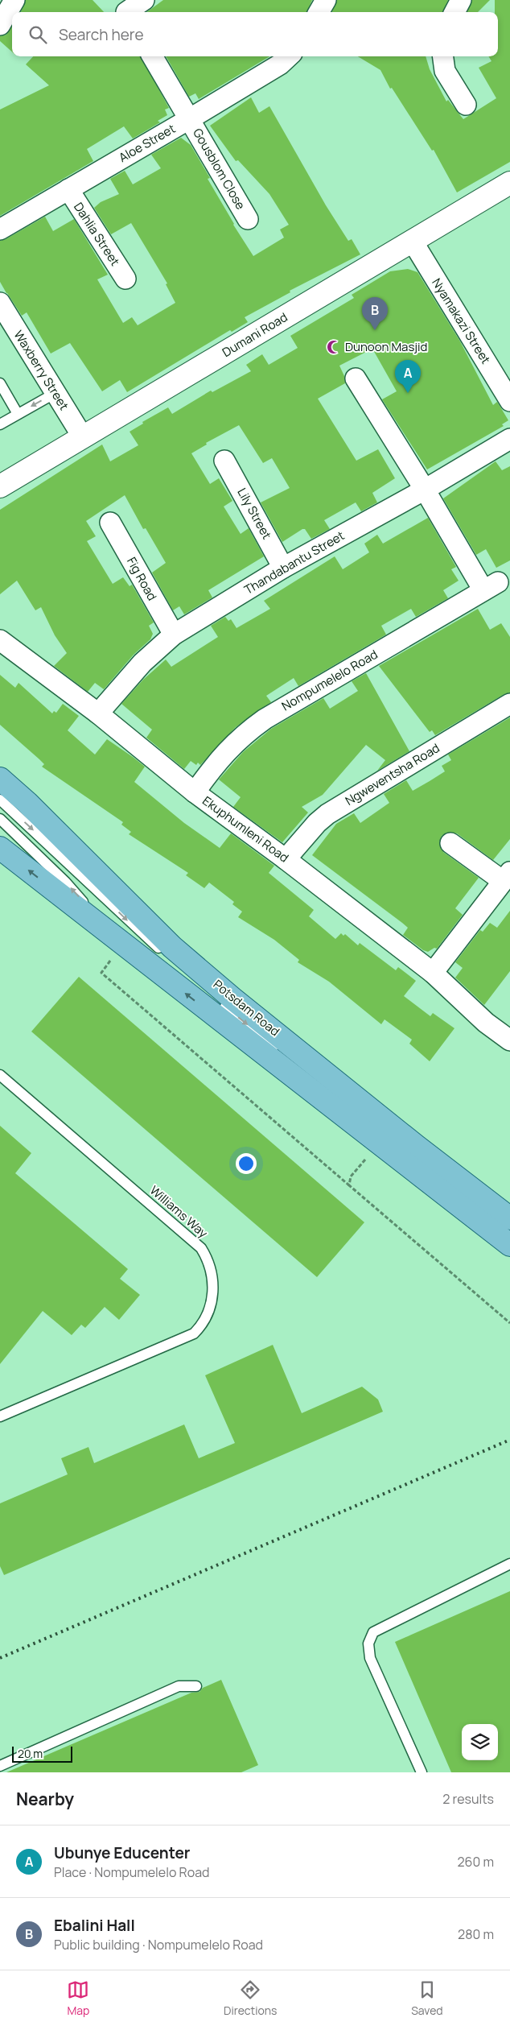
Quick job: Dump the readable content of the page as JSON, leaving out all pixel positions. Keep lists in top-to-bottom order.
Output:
{
  "streets": {
    "main road": ["Potsdam Road"],
    "street": [
      "Aloe Street",
      "Gousblom Close",
      "Dahlia Street",
      "Nyamakazi Street",
      "Dumani Road",
      "Waxberry Street",
      "Lily Street",
      "Thandabantu Street",
      "Fig Road",
      "Nompumelelo Road",
      "Ngweventsha Road",
      "Ekuphumleni Road"
    ],
    "lane": ["Williams Way"]
  },
  "crossings": [
    ["Aloe Street", "Gousblom Close"],
    ["Aloe Street", "Dahlia Street"],
    ["Nyamakazi Street", "Dumani Road"],
    ["Dumani Road", "Waxberry Street"],
    ["Lily Street", "Thandabantu Street"],
    ["Thandabantu Street", "Fig Road"],
    ["Thandabantu Street", "Nompumelelo Road"],
    ["Thandabantu Street", "Ekuphumleni Road"],
    ["Nompumelelo Road", "Ekuphumleni Road"],
    ["Ngweventsha Road", "Ekuphumleni Road"]
  ],
  "places": {
    "mosque": ["Dunoon Masjid"]
  },
  "scale_bar": "20 m",
  "page": {
    "search": "Search here",
    "pins": ["B", "A"],
    "scale": "20 m",
    "heading": ["Nearby", "2 results"],
    "list": [
      {
        "mark": "A",
        "name": "Ubunye Educenter",
        "note": "Place · Nompumelelo Road",
        "value": "260 m"
      },
      {
        "mark": "B",
        "name": "Ebalini Hall",
        "note": "Public building · Nompumelelo Road",
        "value": "280 m"
      }
    ],
    "nav": ["Map", "Directions", "Saved"]
  }
}
